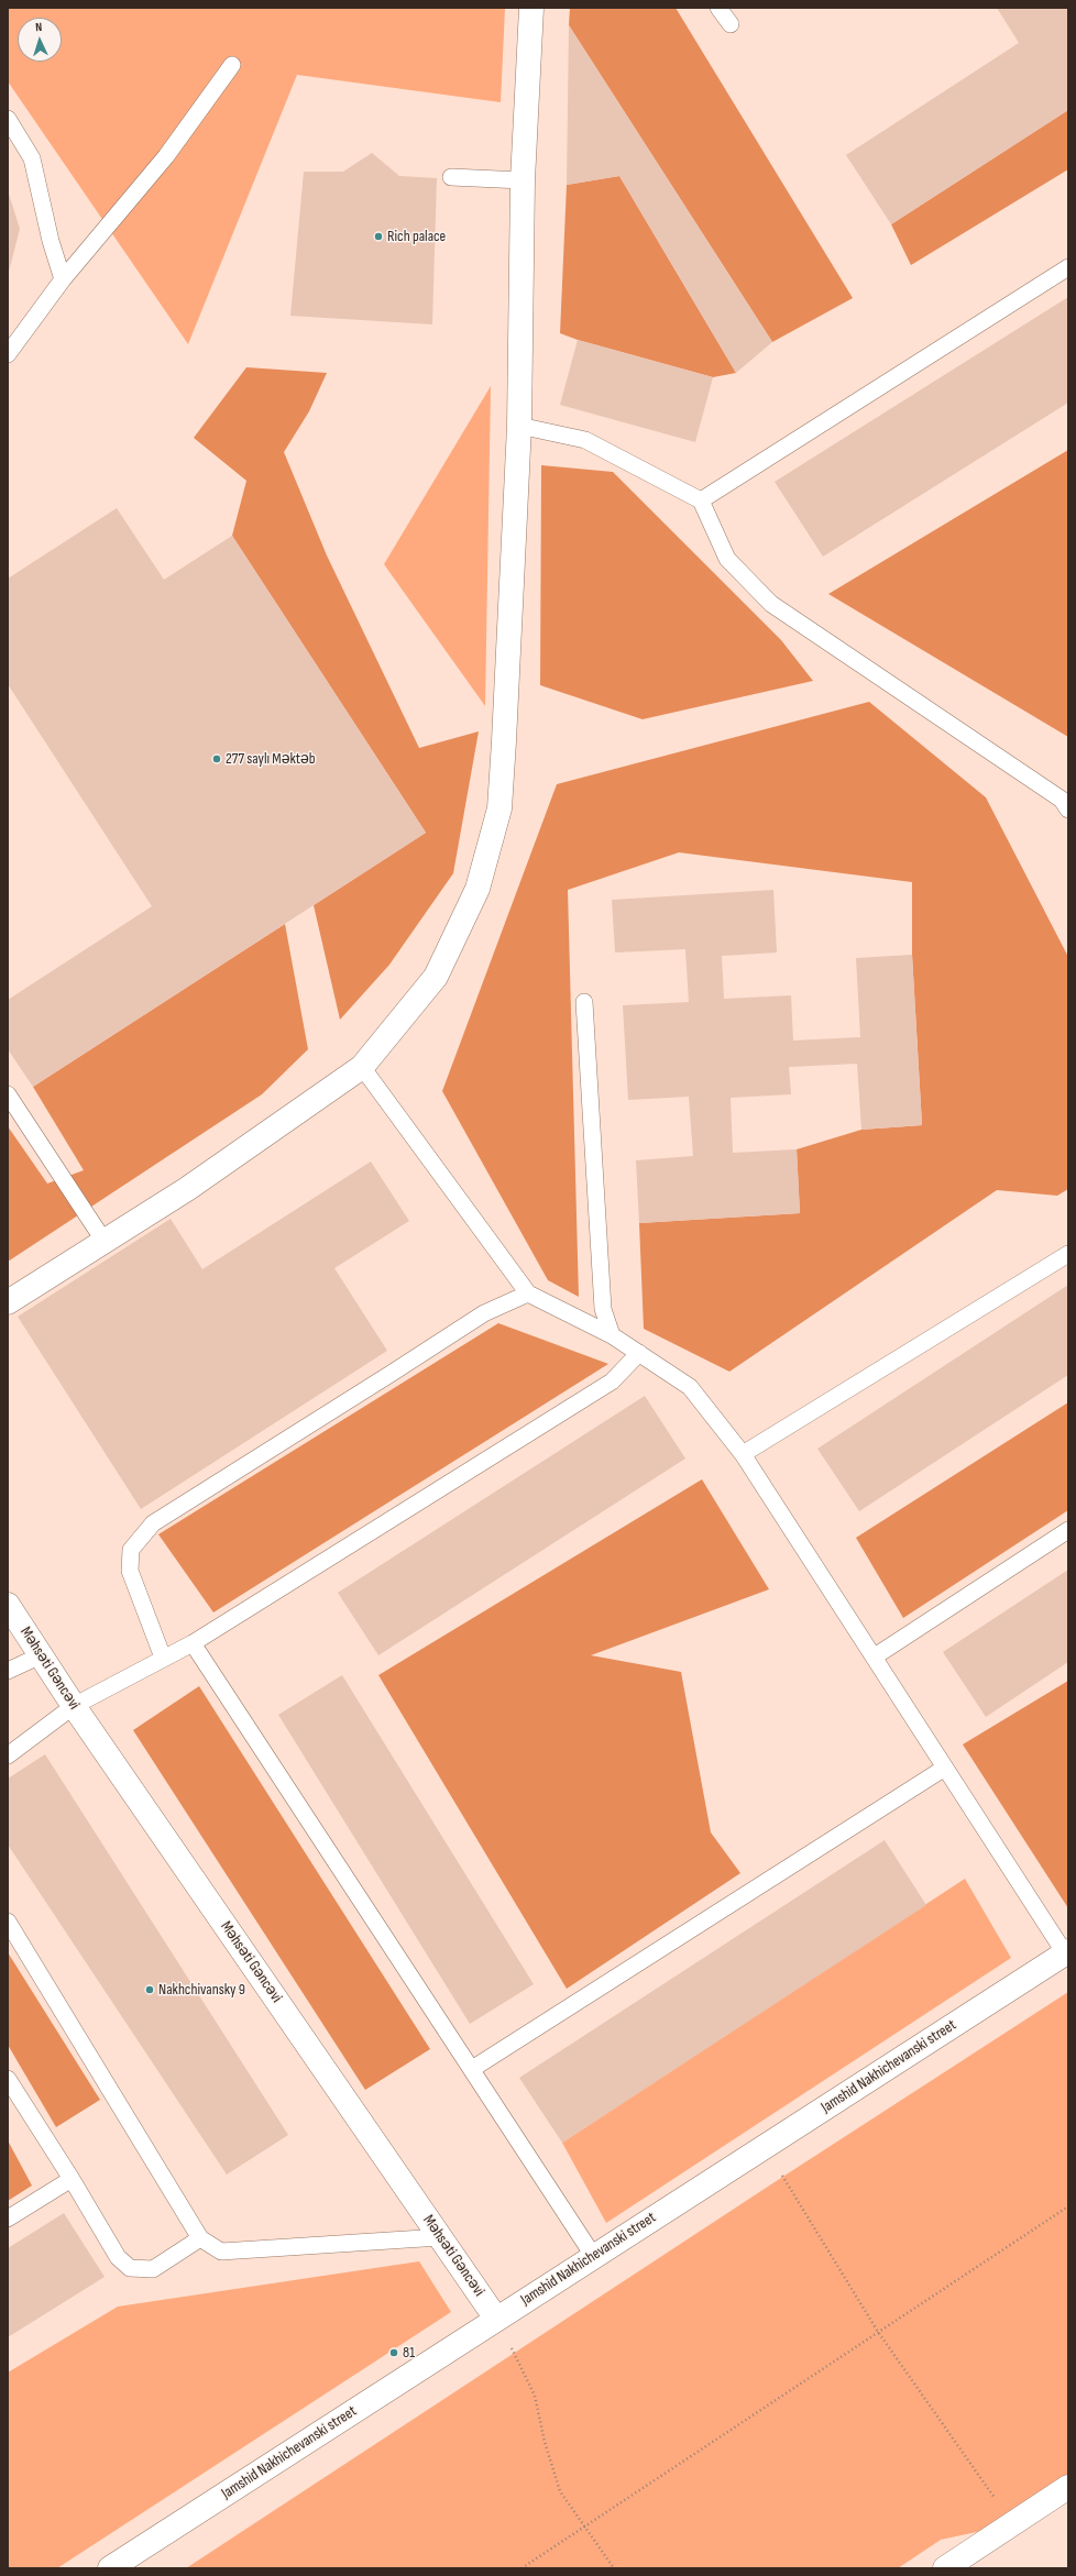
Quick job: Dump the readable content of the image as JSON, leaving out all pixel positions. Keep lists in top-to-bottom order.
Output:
{
  "streets": {
    "street": ["Məhsəti Gəncəvi", "Jamshid Nakhichevanski street"]
  },
  "crossings": [
    ["Məhsəti Gəncəvi", "Jamshid Nakhichevanski street"]
  ],
  "places": [
    "Rich palace",
    "277 saylı Məktəb",
    "Nakhchivansky 9",
    "81"
  ],
  "north": "top"
}
